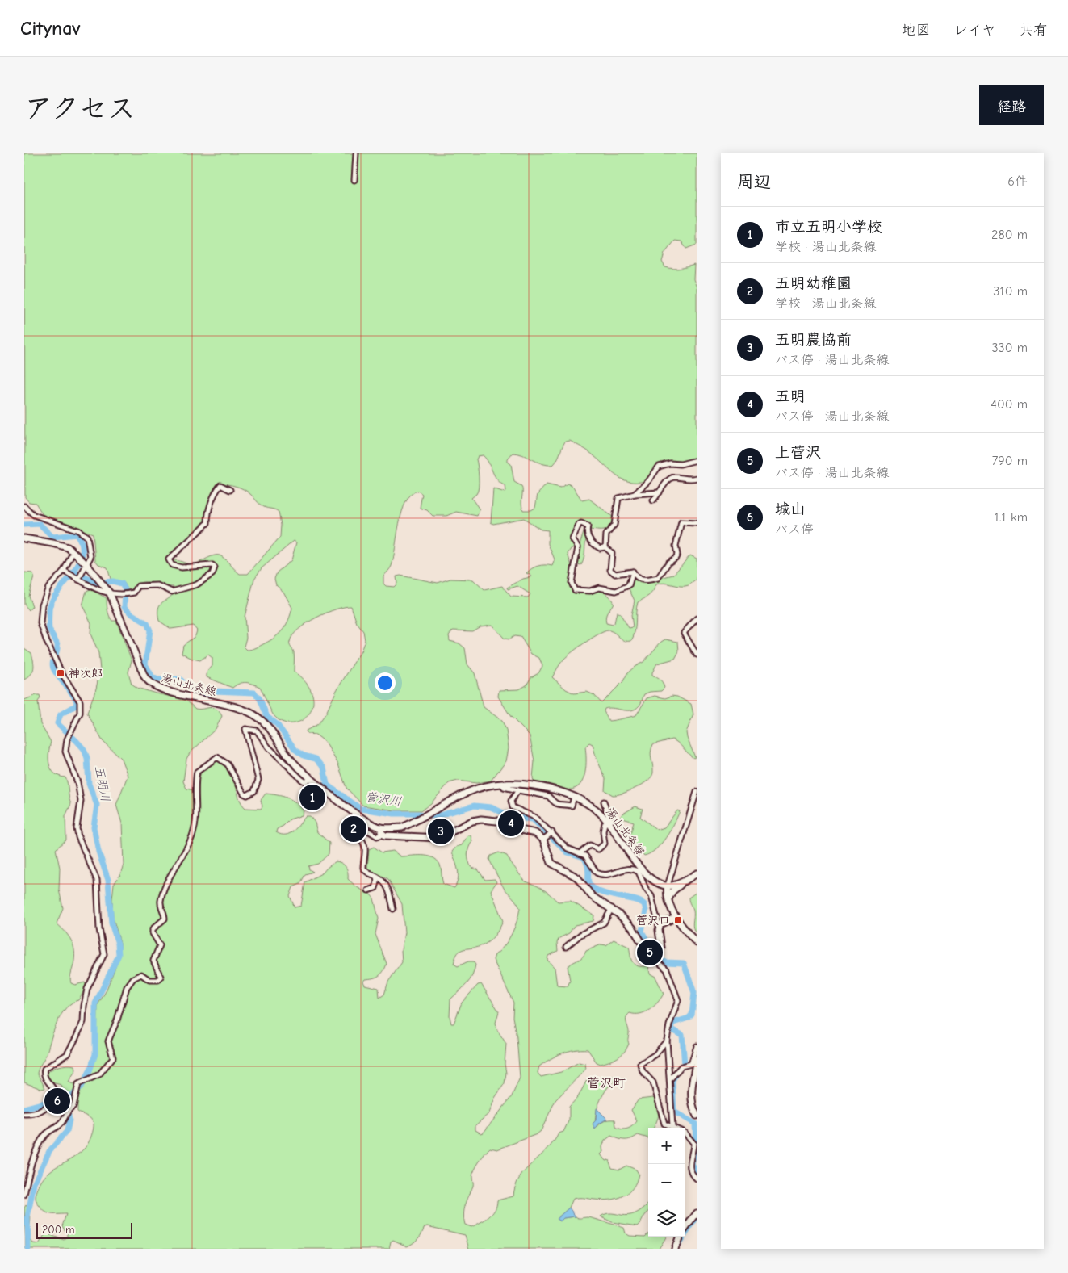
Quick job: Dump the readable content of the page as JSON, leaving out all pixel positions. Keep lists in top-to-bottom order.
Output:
{
  "streets": {
    "main road": ["湯山北条線"]
  },
  "districts": ["菅沢町"],
  "water": ["五明川", "菅沢川"],
  "places": {
    "transit": ["神次郎", "菅沢口"]
  },
  "scale_bar": "200 m",
  "page": {
    "header": "Citynav",
    "nav": ["地図", "レイヤ", "共有"],
    "title": "アクセス",
    "buttons": "経路",
    "heading": ["周辺", "6件"],
    "list": [
      {
        "mark": "1",
        "name": "市立五明小学校",
        "note": "学校 · 湯山北条線",
        "value": "280 m"
      },
      {
        "mark": "2",
        "name": "五明幼稚園",
        "note": "学校 · 湯山北条線",
        "value": "310 m"
      },
      {
        "mark": "3",
        "name": "五明農協前",
        "note": "バス停 · 湯山北条線",
        "value": "330 m"
      },
      {
        "mark": "4",
        "name": "五明",
        "note": "バス停 · 湯山北条線",
        "value": "400 m"
      },
      {
        "mark": "5",
        "name": "上菅沢",
        "note": "バス停 · 湯山北条線",
        "value": "790 m"
      },
      {
        "mark": "6",
        "name": "城山",
        "note": "バス停",
        "value": "1.1 km"
      }
    ],
    "pins": [
      "1",
      "4",
      "2",
      "3",
      "5",
      "6"
    ],
    "map_buttons": ["+", "−"],
    "scale": "200 m"
  }
}
